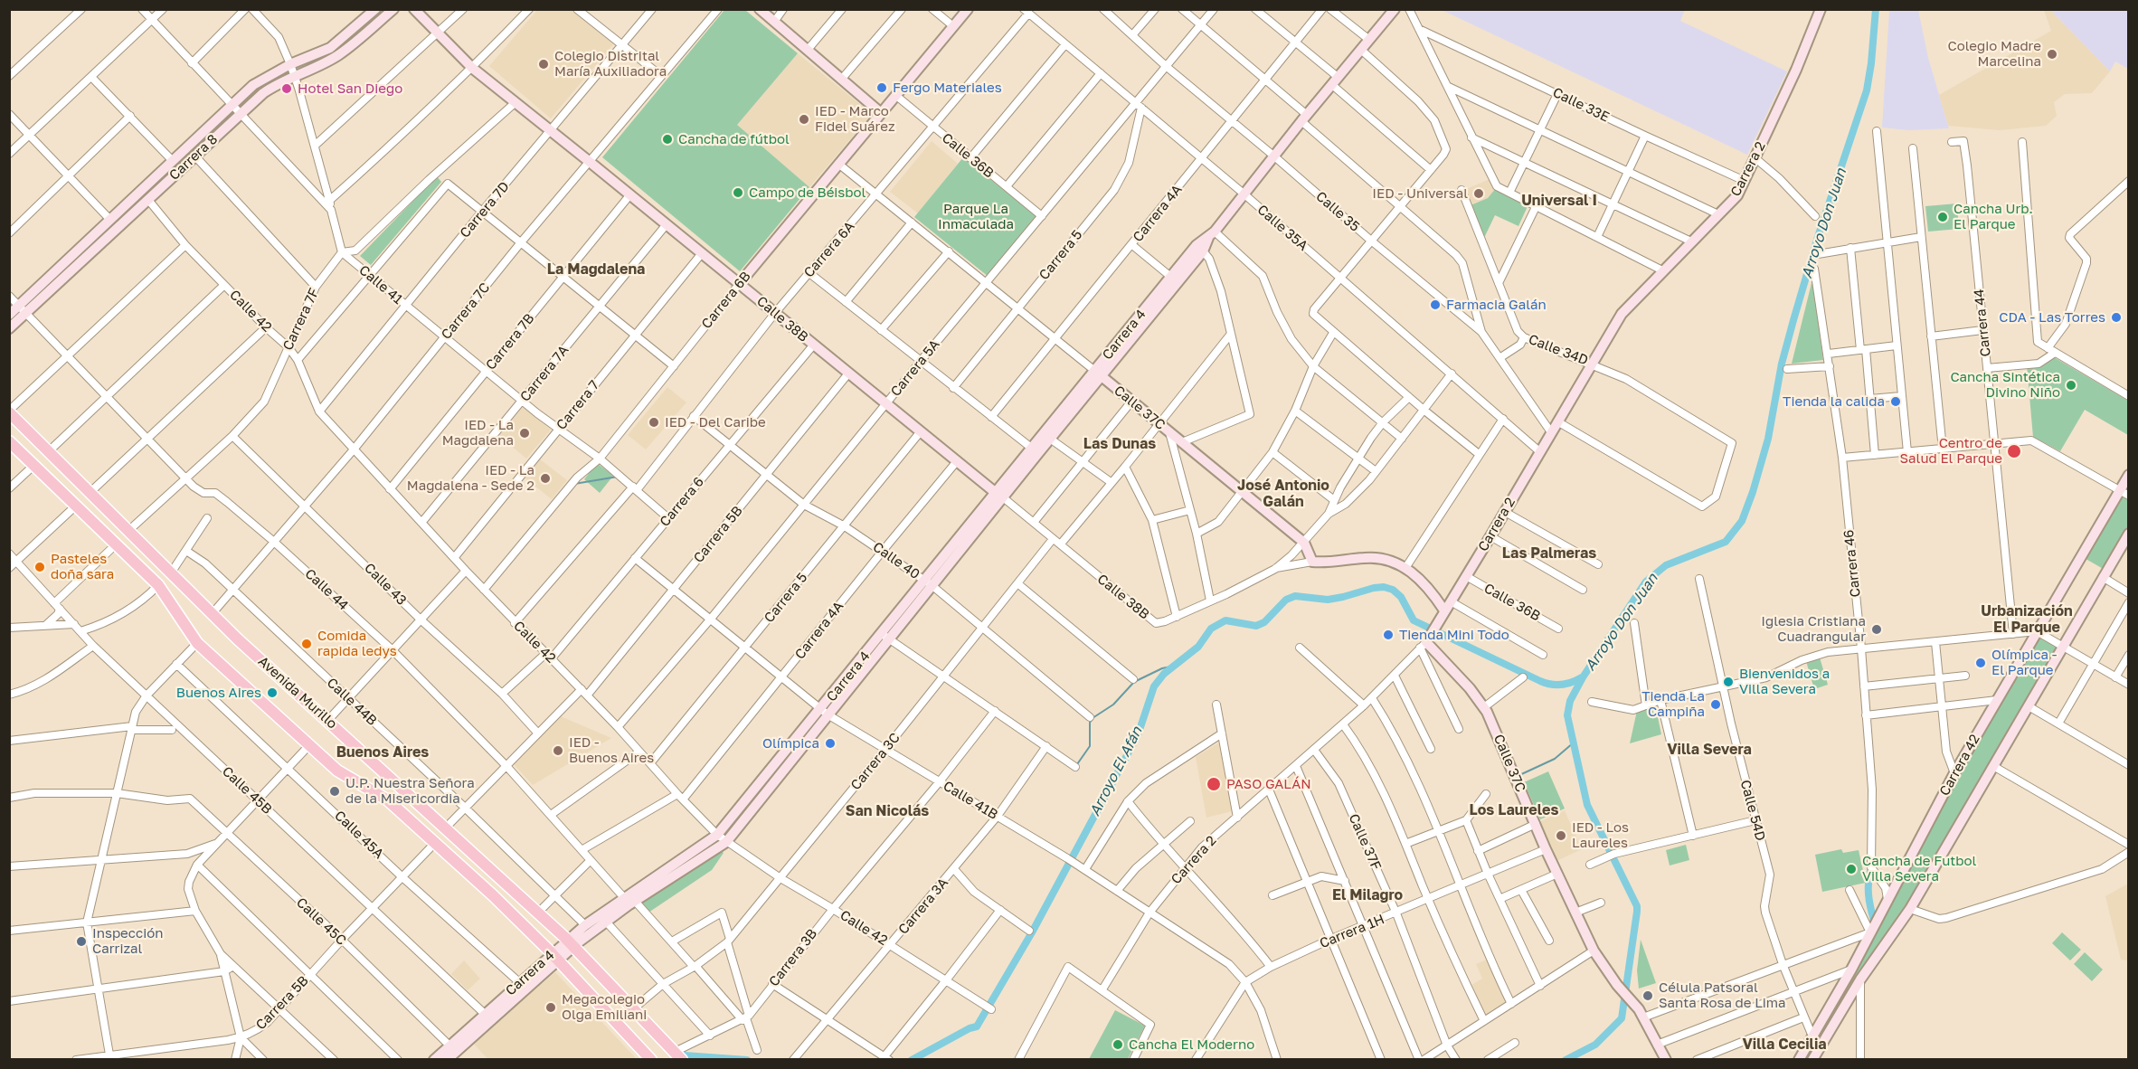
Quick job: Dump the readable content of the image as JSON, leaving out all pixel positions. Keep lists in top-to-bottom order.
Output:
{
  "streets": {
    "main road": ["Avenida Murillo"],
    "street": [
      "Calle 33E",
      "Calle 36B",
      "Carrera 8",
      "Carrera 2",
      "Carrera 7D",
      "Calle 35",
      "Carrera 4A",
      "Calle 35A",
      "Carrera 6A",
      "Carrera 5",
      "Calle 41",
      "Carrera 6B",
      "Calle 42",
      "Carrera 7C",
      "Carrera 7F",
      "Calle 38B",
      "Carrera 44",
      "Carrera 4",
      "Carrera 7B",
      "Calle 34D",
      "Carrera 5A",
      "Carrera 7A",
      "Carrera 7",
      "Calle 37C",
      "Carrera 6",
      "Carrera 5B",
      "Calle 40",
      "Carrera 46",
      "Calle 43",
      "Calle 44",
      "Calle 44B",
      "Carrera 3C",
      "Carrera 42",
      "Calle 45B",
      "Calle 41B",
      "Calle 54D",
      "Calle 45A",
      "Calle 37F",
      "Carrera 3A",
      "Calle 45C",
      "Carrera 1H",
      "Carrera 3B"
    ]
  },
  "crossings": [
    ["Calle 33E", "Carrera 2"],
    ["Calle 36B", "Carrera 2"],
    ["Calle 36B", "Carrera 6A"],
    ["Calle 36B", "Carrera 6B"],
    ["Calle 36B", "Carrera 5A"],
    ["Carrera 8", "Calle 42"],
    ["Carrera 8", "Calle 44"],
    ["Carrera 2", "Calle 35"],
    ["Carrera 2", "Calle 35A"],
    ["Carrera 2", "Calle 34D"],
    ["Carrera 2", "Calle 37C"],
    ["Carrera 2", "Calle 41B"],
    ["Carrera 2", "Calle 37F"],
    ["Carrera 7D", "Calle 41"],
    ["Carrera 7D", "Calle 42"],
    ["Carrera 7D", "Calle 38B"],
    ["Calle 35", "Carrera 4A"],
    ["Calle 35", "Carrera 4"],
    ["Calle 35", "Carrera 5A"],
    ["Carrera 4A", "Calle 35A"],
    ["Carrera 4A", "Calle 42"],
    ["Carrera 4A", "Calle 38B"],
    ["Carrera 4A", "Calle 37C"],
    ["Carrera 4A", "Calle 40"],
    ["Carrera 4A", "Calle 44"],
    ["Carrera 4A", "Calle 41B"],
    ["Calle 35A", "Carrera 6A"],
    ["Calle 35A", "Carrera 5"],
    ["Calle 35A", "Carrera 4"],
    ["Calle 35A", "Carrera 5A"],
    ["Carrera 6A", "Calle 41"],
    ["Carrera 6A", "Calle 42"],
    ["Carrera 6A", "Calle 38B"],
    ["Carrera 6A", "Calle 37C"],
    ["Carrera 6A", "Calle 40"],
    ["Carrera 5", "Calle 42"],
    ["Carrera 5", "Calle 38B"],
    ["Carrera 5", "Carrera 5A"],
    ["Carrera 5", "Calle 37C"],
    ["Carrera 5", "Calle 40"],
    ["Carrera 5", "Calle 41B"],
    ["Calle 41", "Carrera 6B"],
    ["Calle 41", "Carrera 7C"],
    ["Calle 41", "Carrera 7F"],
    ["Calle 41", "Carrera 7B"],
    ["Calle 41", "Carrera 7A"],
    ["Calle 41", "Carrera 7"],
    ["Calle 41", "Carrera 6"],
    ["Carrera 6B", "Calle 42"],
    ["Carrera 6B", "Calle 38B"],
    ["Carrera 6B", "Calle 37C"],
    ["Calle 42", "Carrera 7C"],
    ["Calle 42", "Carrera 7F"],
    ["Calle 42", "Carrera 4"],
    ["Calle 42", "Carrera 7B"],
    ["Calle 42", "Carrera 5A"],
    ["Calle 42", "Carrera 7A"],
    ["Calle 42", "Carrera 7"],
    ["Calle 42", "Carrera 6"],
    ["Calle 42", "Carrera 5B"],
    ["Calle 42", "Carrera 3C"],
    ["Calle 42", "Carrera 3A"],
    ["Calle 42", "Carrera 3B"],
    ["Carrera 7C", "Calle 38B"],
    ["Carrera 7C", "Calle 43"],
    ["Carrera 7C", "Calle 44"],
    ["Carrera 7C", "Avenida Murillo"],
    ["Carrera 7C", "Calle 44B"],
    ["Carrera 7F", "Calle 38B"],
    ["Carrera 7F", "Calle 43"],
    ["Carrera 7F", "Calle 44"],
    ["Carrera 7F", "Avenida Murillo"],
    ["Calle 38B", "Carrera 4"],
    ["Calle 38B", "Carrera 7B"],
    ["Calle 38B", "Carrera 5A"],
    ["Calle 38B", "Carrera 7A"],
    ["Calle 38B", "Carrera 7"],
    ["Calle 38B", "Carrera 6"],
    ["Calle 38B", "Carrera 5B"],
    ["Calle 38B", "Carrera 3C"],
    ["Carrera 4", "Calle 37C"],
    ["Carrera 4", "Calle 40"],
    ["Carrera 4", "Calle 44"],
    ["Carrera 4", "Avenida Murillo"],
    ["Carrera 4", "Calle 44B"],
    ["Carrera 4", "Calle 45B"],
    ["Carrera 4", "Calle 41B"],
    ["Carrera 4", "Calle 45A"],
    ["Carrera 4", "Calle 45C"],
    ["Carrera 5A", "Calle 37C"],
    ["Carrera 5A", "Calle 40"],
    ["Carrera 5A", "Calle 41B"],
    ["Calle 37C", "Carrera 1H"],
    ["Carrera 6", "Calle 40"],
    ["Carrera 6", "Calle 41B"],
    ["Carrera 5B", "Calle 40"],
    ["Carrera 5B", "Calle 45B"],
    ["Carrera 5B", "Calle 41B"],
    ["Carrera 5B", "Calle 45A"],
    ["Carrera 5B", "Calle 45C"],
    ["Calle 40", "Carrera 3C"],
    ["Carrera 46", "Carrera 42"],
    ["Calle 44", "Carrera 3C"],
    ["Calle 44", "Carrera 3B"],
    ["Avenida Murillo", "Carrera 3C"],
    ["Avenida Murillo", "Carrera 3B"],
    ["Carrera 3C", "Calle 41B"],
    ["Carrera 42", "Calle 54D"],
    ["Calle 41B", "Carrera 3A"],
    ["Calle 41B", "Carrera 1H"],
    ["Calle 41B", "Carrera 3B"],
    ["Calle 37F", "Carrera 1H"]
  ],
  "districts": [
    "Universal I",
    "La Magdalena",
    "Las Dunas",
    "José Antonio Galán",
    "Las Palmeras",
    "Urbanización El Parque",
    "Villa Severa",
    "Buenos Aires",
    "Los Laureles",
    "San Nicolás",
    "El Milagro",
    "Villa Cecilia"
  ],
  "water": ["Arroyo Don Juan", "Arroyo El Afán"],
  "parks": ["Parque La Inmaculada"],
  "places": [
    "Colegio Madre Marcelina",
    "Colegio Distrital María Auxiliadora",
    "Fergo Materiales",
    "Hotel San Diego",
    "IED - Marco Fidel Suárez",
    "Cancha de fútbol",
    "Campo de Béisbol",
    "IED - Universal",
    "Cancha Urb. El Parque",
    "Farmacia Galán",
    "CDA - Las Torres",
    "Cancha Sintética Divino Niño",
    "Tienda la calida",
    "IED - Del Caribe",
    "IED - La Magdalena",
    "Centro de Salud El Parque",
    "IED - La Magdalena - Sede 2",
    "Pasteles doña sara",
    "Iglesia Cristiana Cuadrangular",
    "Tienda Mini Todo",
    "Comida rapida ledys",
    "Olímpica - El Parque",
    "Bienvenidos a Villa Severa",
    "Buenos Aires",
    "Tienda La Campiña",
    "Olímpica",
    "IED - Buenos Aires",
    "PASO GALÁN",
    "U.P. Nuestra Señora de la Misericordia",
    "IED - Los Laureles",
    "Cancha de Futbol Villa Severa",
    "Inspección Carrizal",
    "Célula Patsoral Santa Rosa de Lima",
    "Megacolegio Olga Emiliani",
    "Cancha El Moderno"
  ]
}
